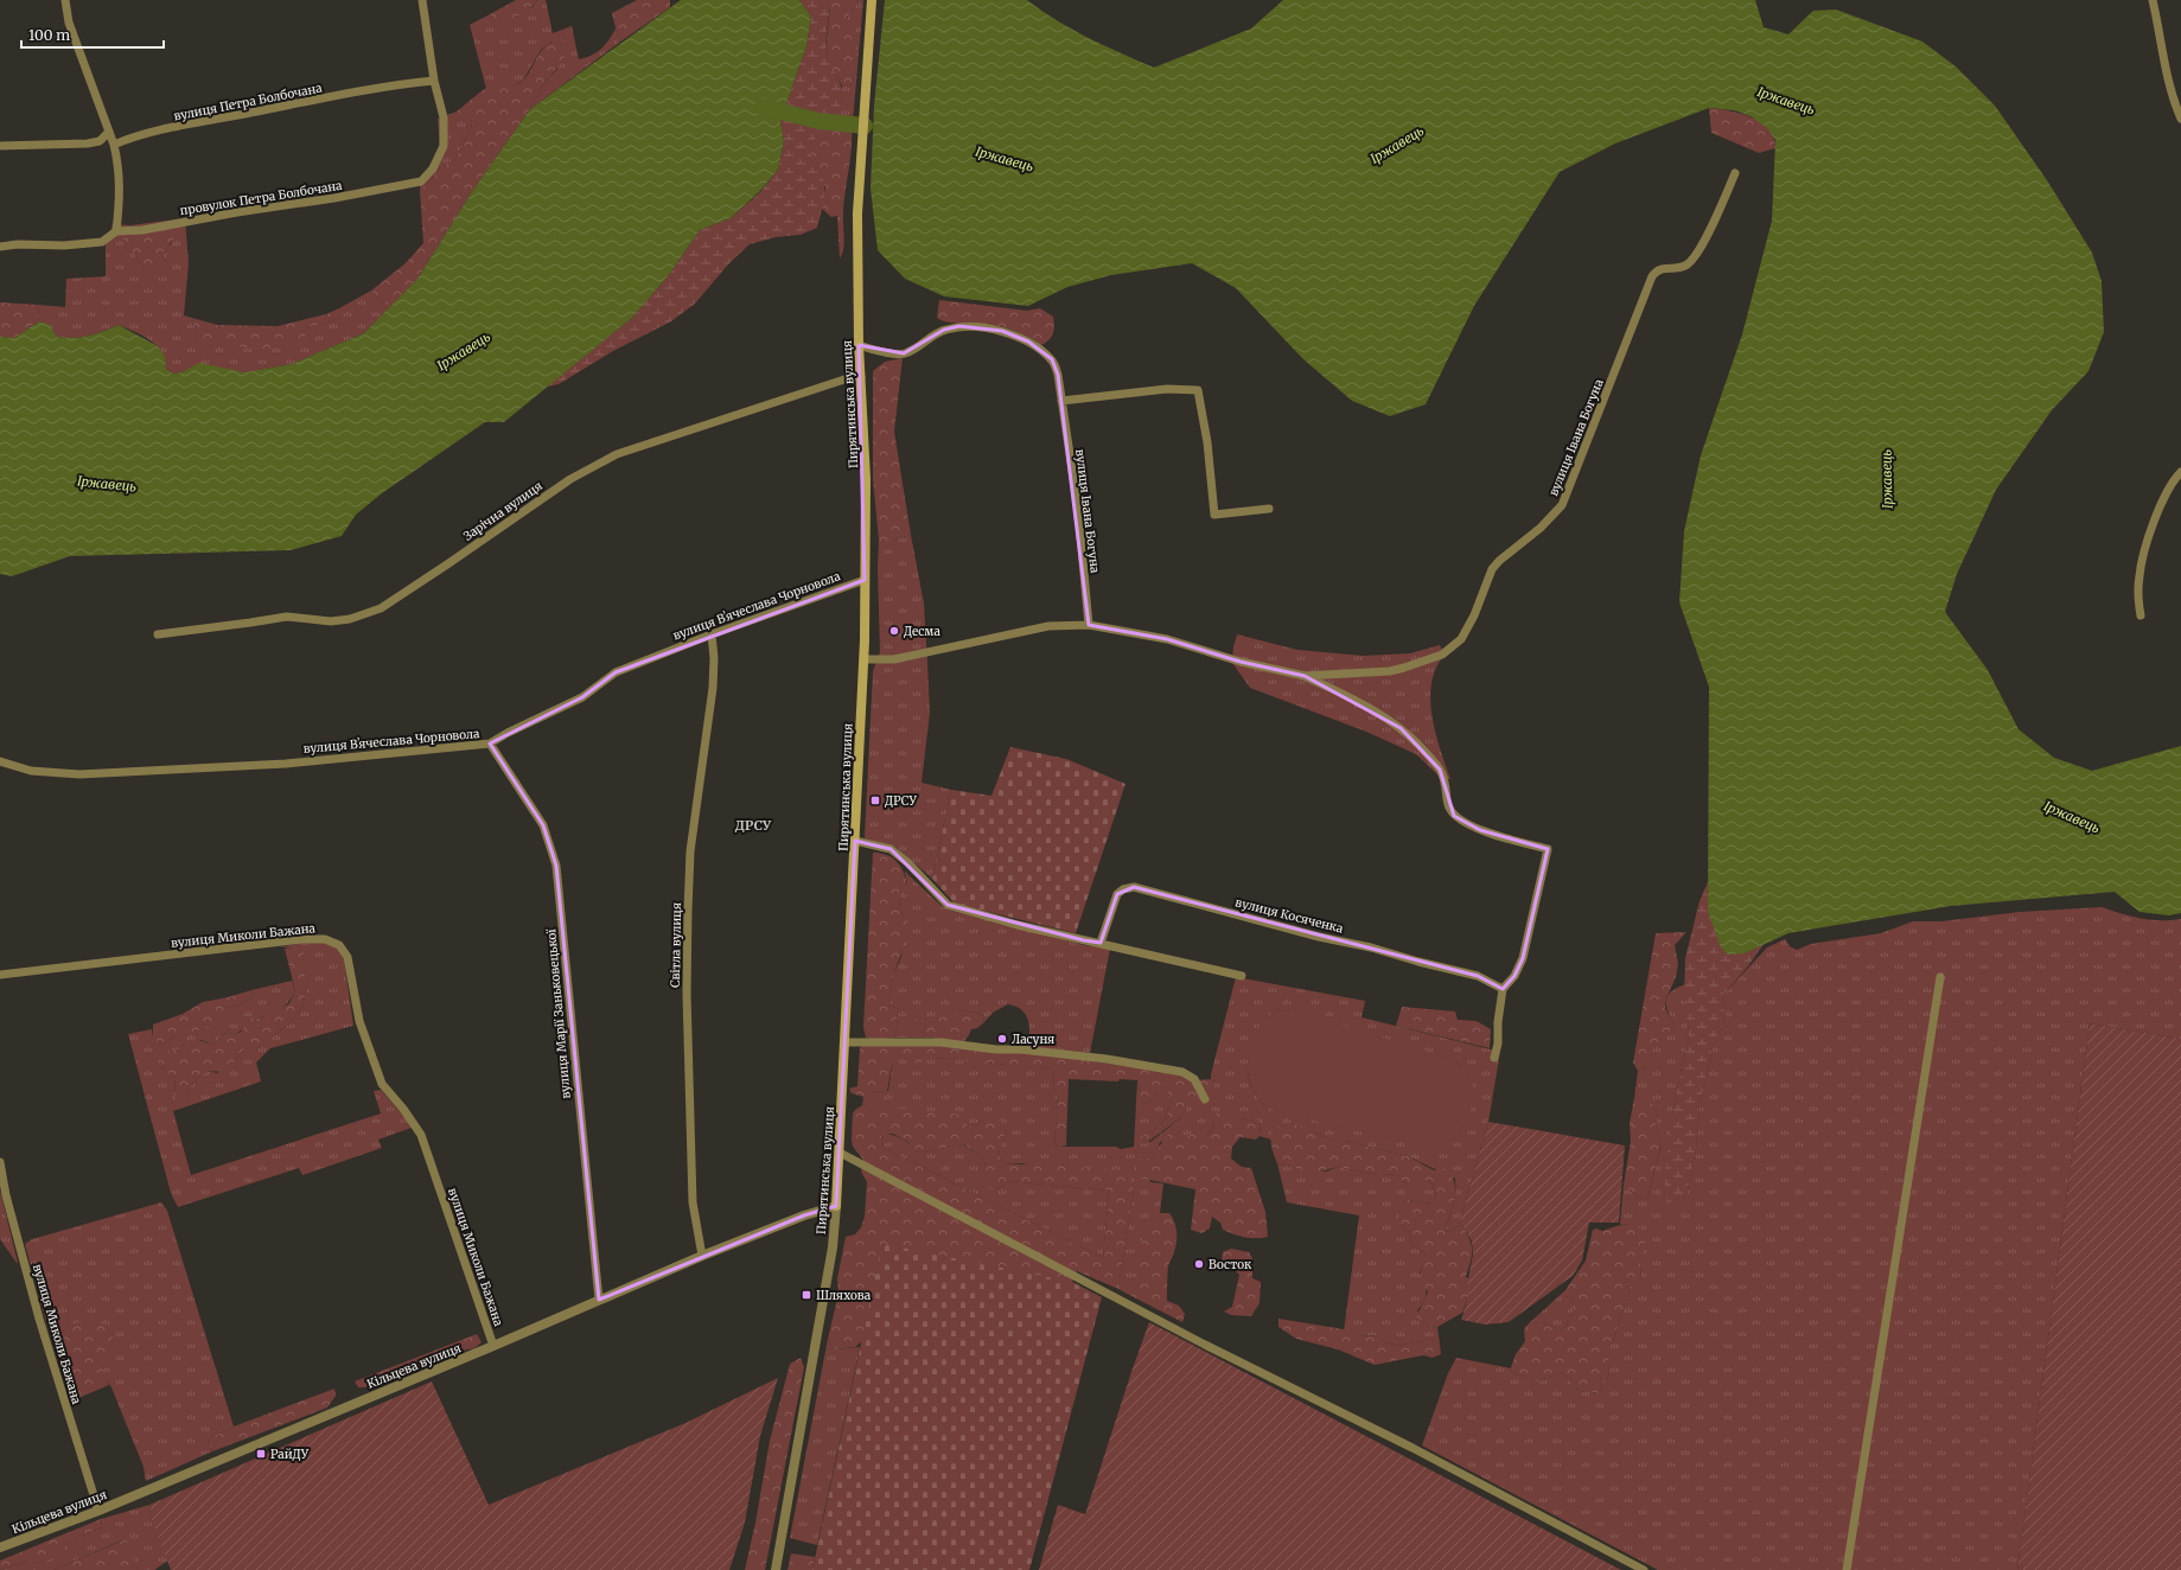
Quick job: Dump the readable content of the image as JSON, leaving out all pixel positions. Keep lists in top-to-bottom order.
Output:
{
  "streets": {
    "main road": ["Пирятинська вулиця"],
    "street": [
      "вулиця Петра Болбочана",
      "провулок Петра Болбочана",
      "вулиця Івана Богуна",
      "Зарічна вулиця",
      "вулиця Вʼячеслава Чорновола",
      "вулиця Косяченка",
      "вулиця Миколи Бажана",
      "Світла вулиця",
      "вулиця Марії Заньковецької",
      "Кільцева вулиця"
    ]
  },
  "crossings": [
    ["вулиця Петра Болбочана", "провулок Петра Болбочана"],
    ["Пирятинська вулиця", "вулиця Івана Богуна"],
    ["Пирятинська вулиця", "Зарічна вулиця"],
    ["Пирятинська вулиця", "вулиця Вʼячеслава Чорновола"],
    ["Пирятинська вулиця", "Кільцева вулиця"],
    ["вулиця Івана Богуна", "вулиця Косяченка"],
    ["вулиця Вʼячеслава Чорновола", "Світла вулиця"],
    ["вулиця Вʼячеслава Чорновола", "вулиця Марії Заньковецької"],
    ["вулиця Миколи Бажана", "Кільцева вулиця"],
    ["Світла вулиця", "Кільцева вулиця"],
    ["вулиця Марії Заньковецької", "Кільцева вулиця"]
  ],
  "districts": ["ДРСУ"],
  "water": ["Іржавець"],
  "places": {
    "other": ["Десма", "Ласуня", "Восток"],
    "transit": ["ДРСУ", "Шляхова", "РайДУ"]
  },
  "scale_bar": "100 m"
}
